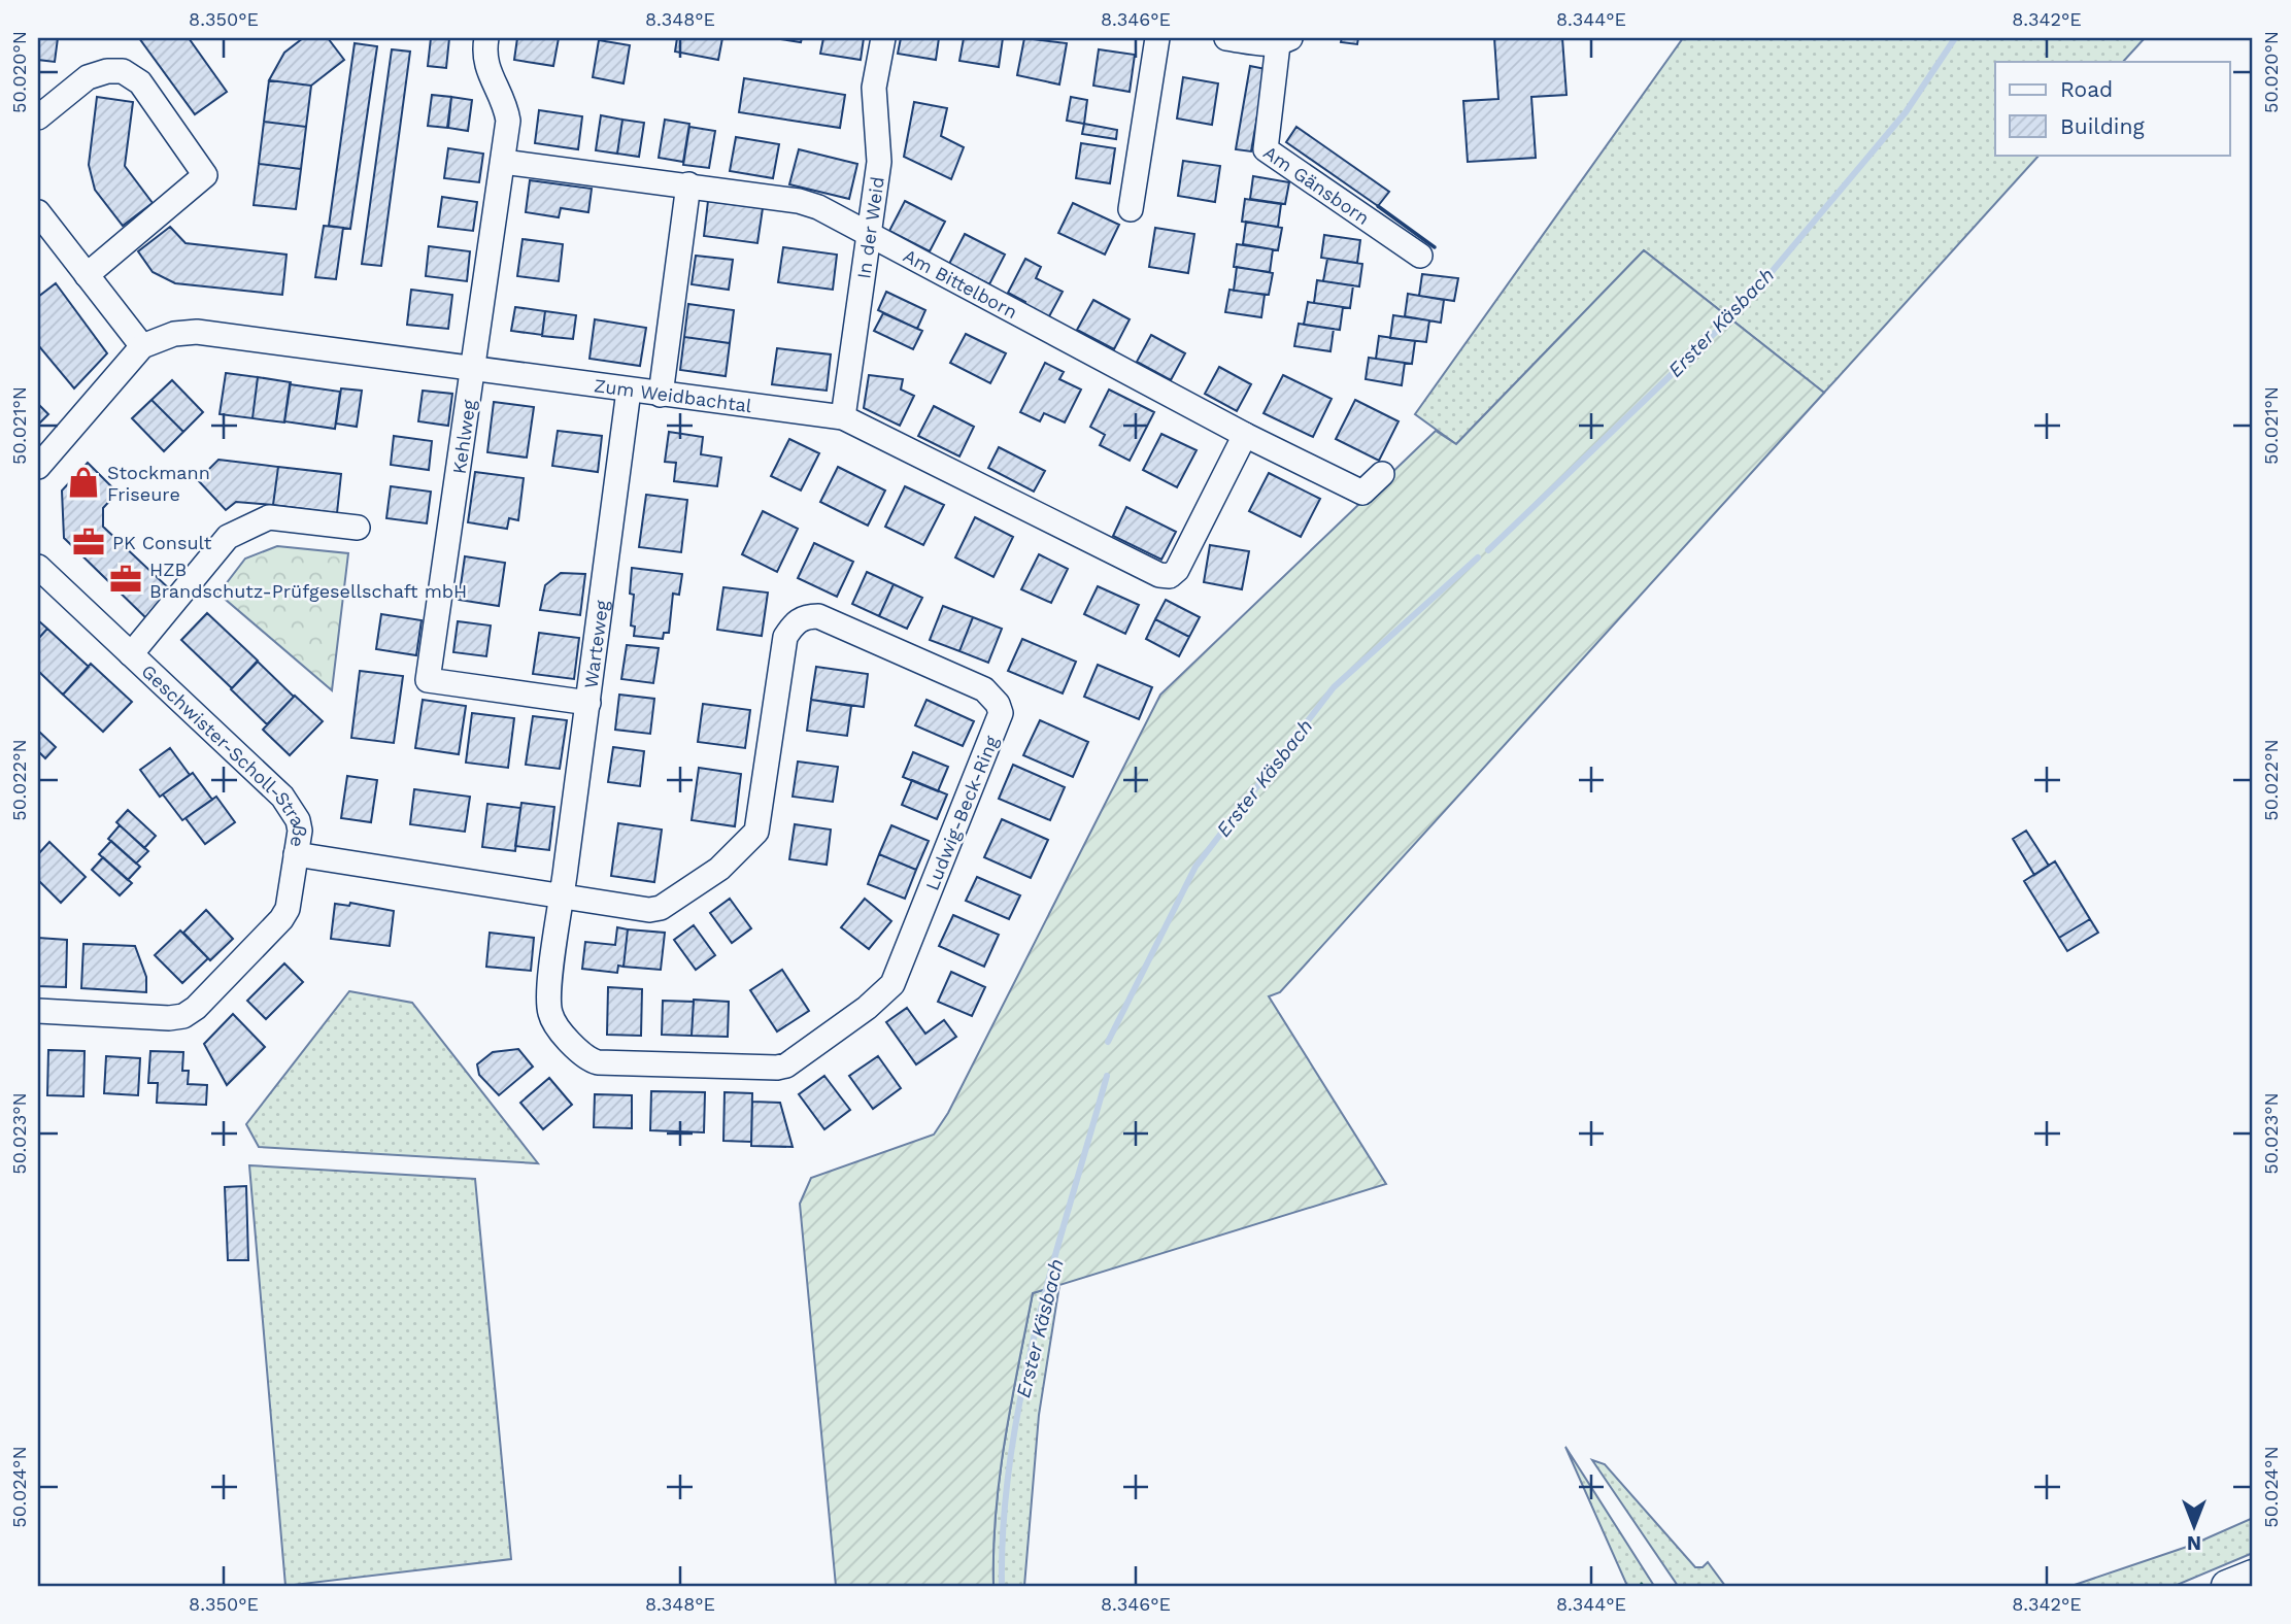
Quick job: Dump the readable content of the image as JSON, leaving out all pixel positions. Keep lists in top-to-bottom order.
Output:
{
  "streets": {
    "street": [
      "Am Gänsborn",
      "In der Weid",
      "Am Bittelborn",
      "Zum Weidbachtal",
      "Kehlweg",
      "Warteweg",
      "Geschwister-Scholl-Straße",
      "Ludwig-Beck-Ring"
    ]
  },
  "crossings": [
    ["In der Weid", "Am Bittelborn"],
    ["In der Weid", "Zum Weidbachtal"],
    ["Am Bittelborn", "Zum Weidbachtal"],
    ["Am Bittelborn", "Kehlweg"],
    ["Zum Weidbachtal", "Kehlweg"],
    ["Zum Weidbachtal", "Warteweg"],
    ["Kehlweg", "Warteweg"],
    ["Warteweg", "Geschwister-Scholl-Straße"],
    ["Warteweg", "Ludwig-Beck-Ring"],
    ["Geschwister-Scholl-Straße", "Ludwig-Beck-Ring"]
  ],
  "water": ["Erster Käsbach"],
  "places": {
    "shop": ["Stockmann Friseure"],
    "office": ["PK Consult", "HZB Brandschutz-Prüfgesellschaft mbH"]
  },
  "legend": ["Road", "Building"],
  "north": "bottom",
  "coordinates": [
    "8.350°E",
    "8.348°E",
    "8.346°E",
    "8.344°E",
    "8.342°E",
    "50.020°N",
    "50.021°N",
    "50.022°N",
    "50.023°N",
    "50.024°N"
  ]
}
